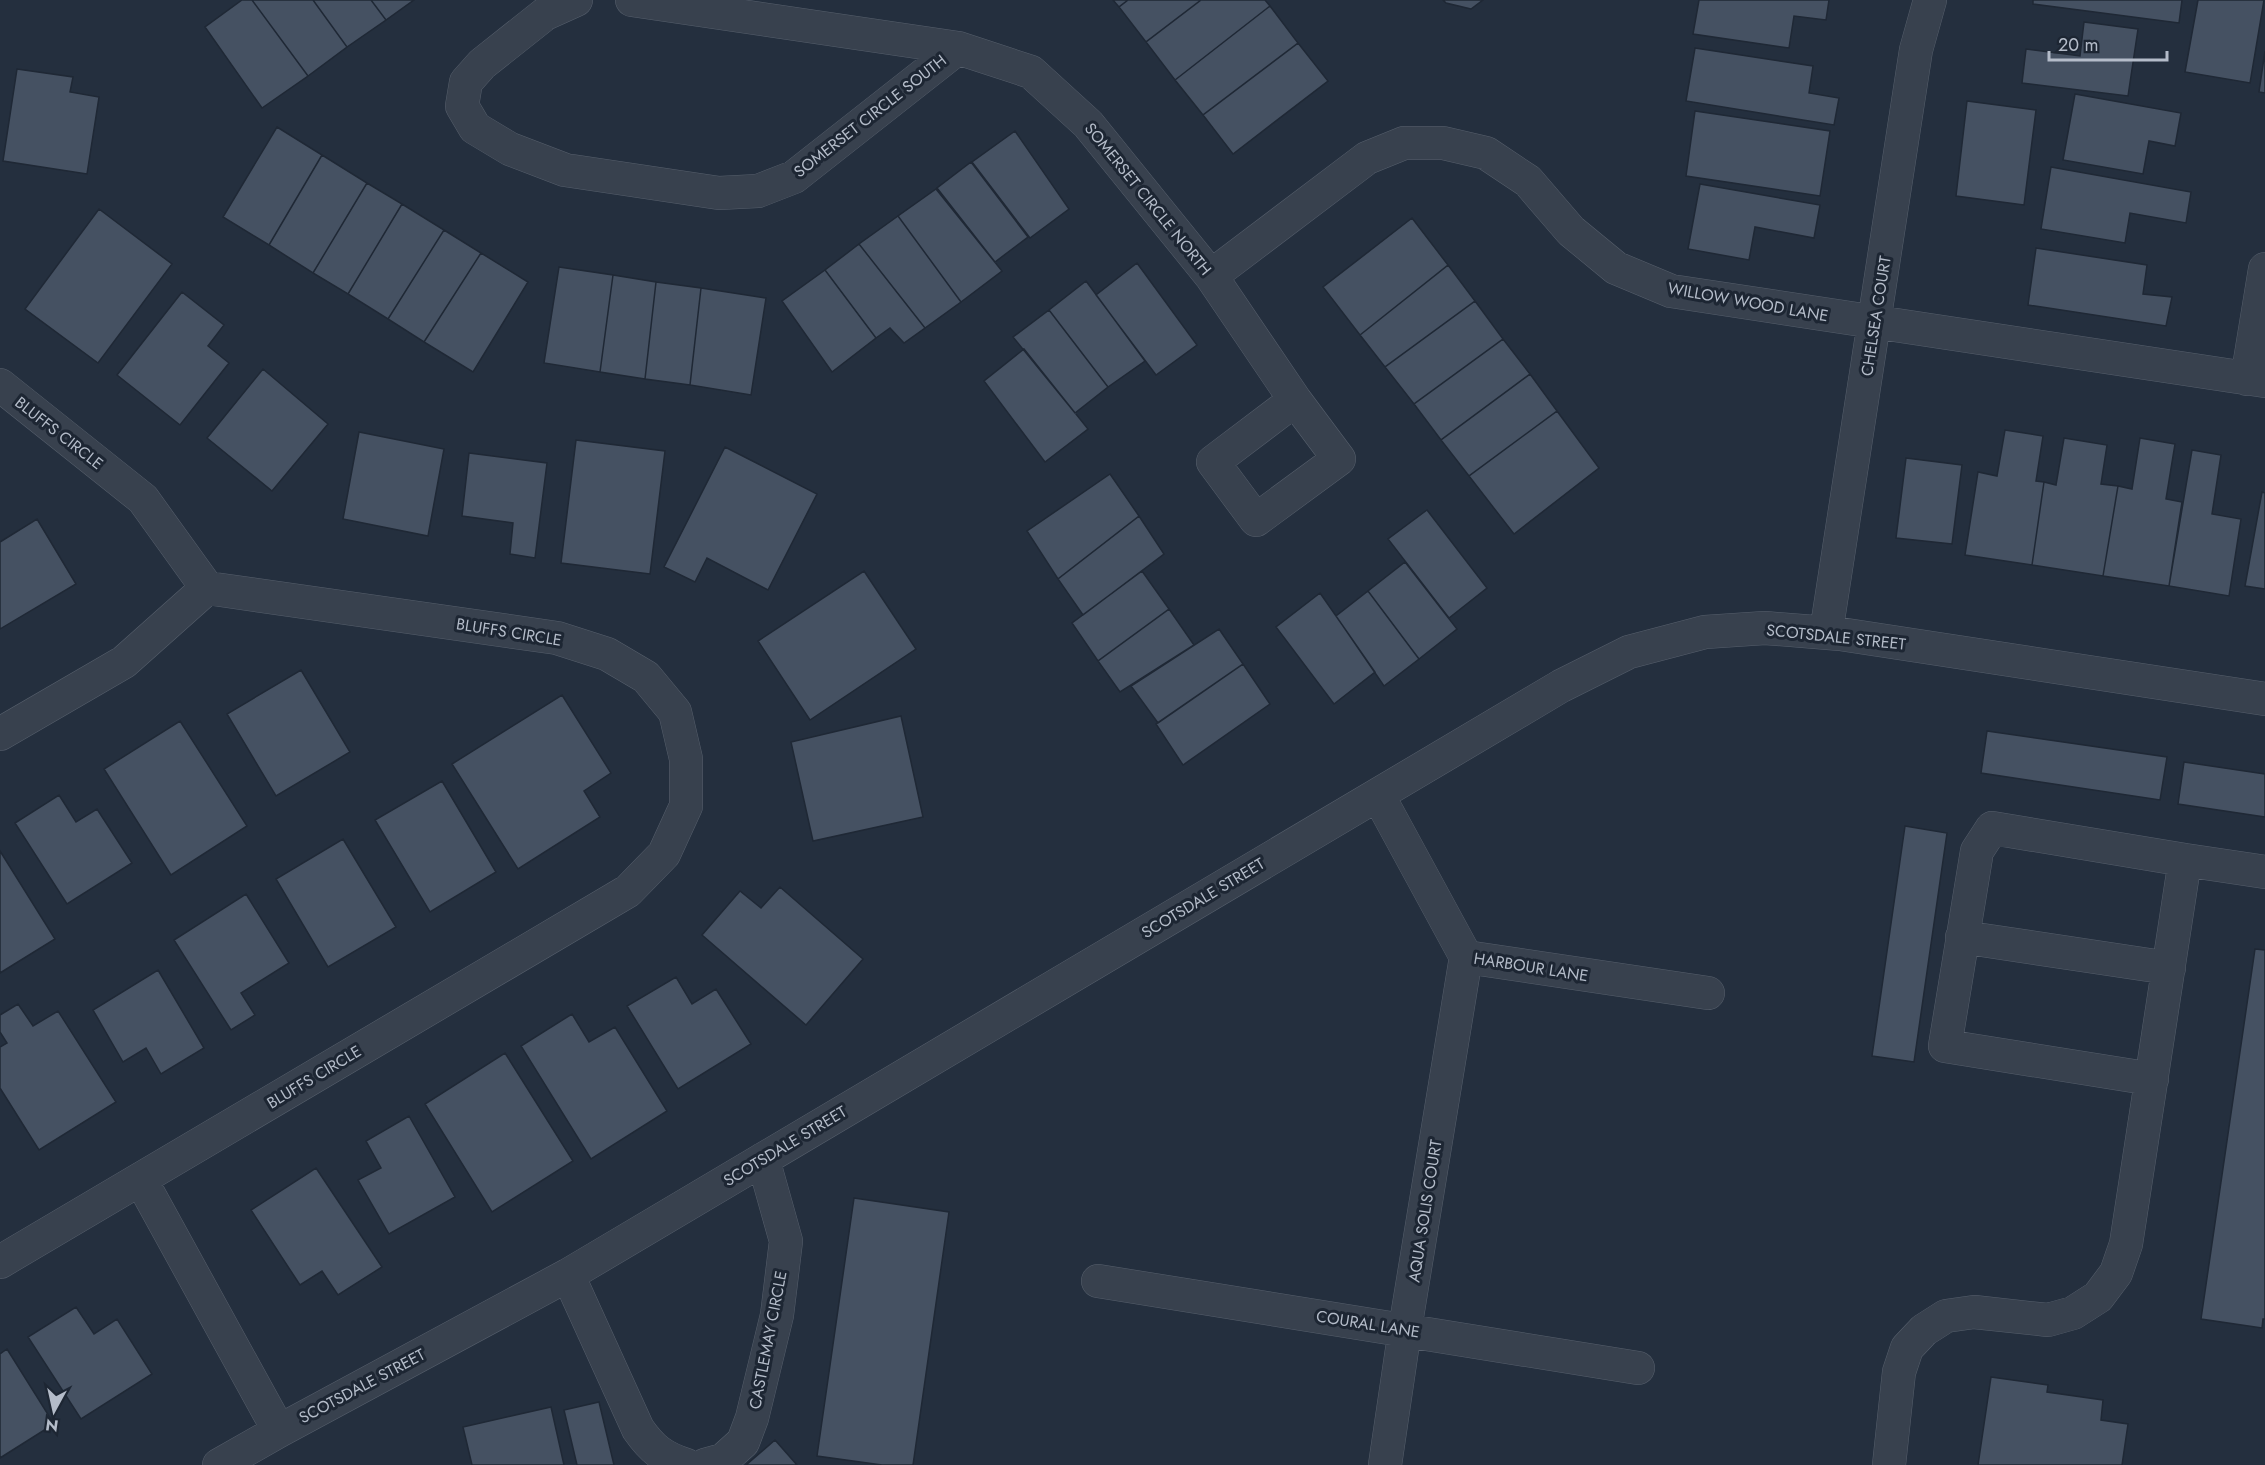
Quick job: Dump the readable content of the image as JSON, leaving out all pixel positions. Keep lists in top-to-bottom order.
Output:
{
  "streets": {
    "street": [
      "SOMERSET CIRCLE SOUTH",
      "SOMERSET CIRCLE NORTH",
      "WILLOW WOOD LANE",
      "CHELSEA COURT",
      "BLUFFS CIRCLE",
      "SCOTSDALE STREET",
      "HARBOUR LANE",
      "AQUA SOLIS COURT",
      "COURAL LANE",
      "CASTLEMAY CIRCLE"
    ]
  },
  "crossings": [
    ["SOMERSET CIRCLE SOUTH", "SOMERSET CIRCLE NORTH"],
    ["SOMERSET CIRCLE NORTH", "WILLOW WOOD LANE"],
    ["WILLOW WOOD LANE", "CHELSEA COURT"],
    ["CHELSEA COURT", "SCOTSDALE STREET"],
    ["SCOTSDALE STREET", "HARBOUR LANE"],
    ["SCOTSDALE STREET", "CASTLEMAY CIRCLE"],
    ["HARBOUR LANE", "AQUA SOLIS COURT"],
    ["AQUA SOLIS COURT", "COURAL LANE"]
  ],
  "scale_bar": "20 m",
  "north": "bottom"
}
